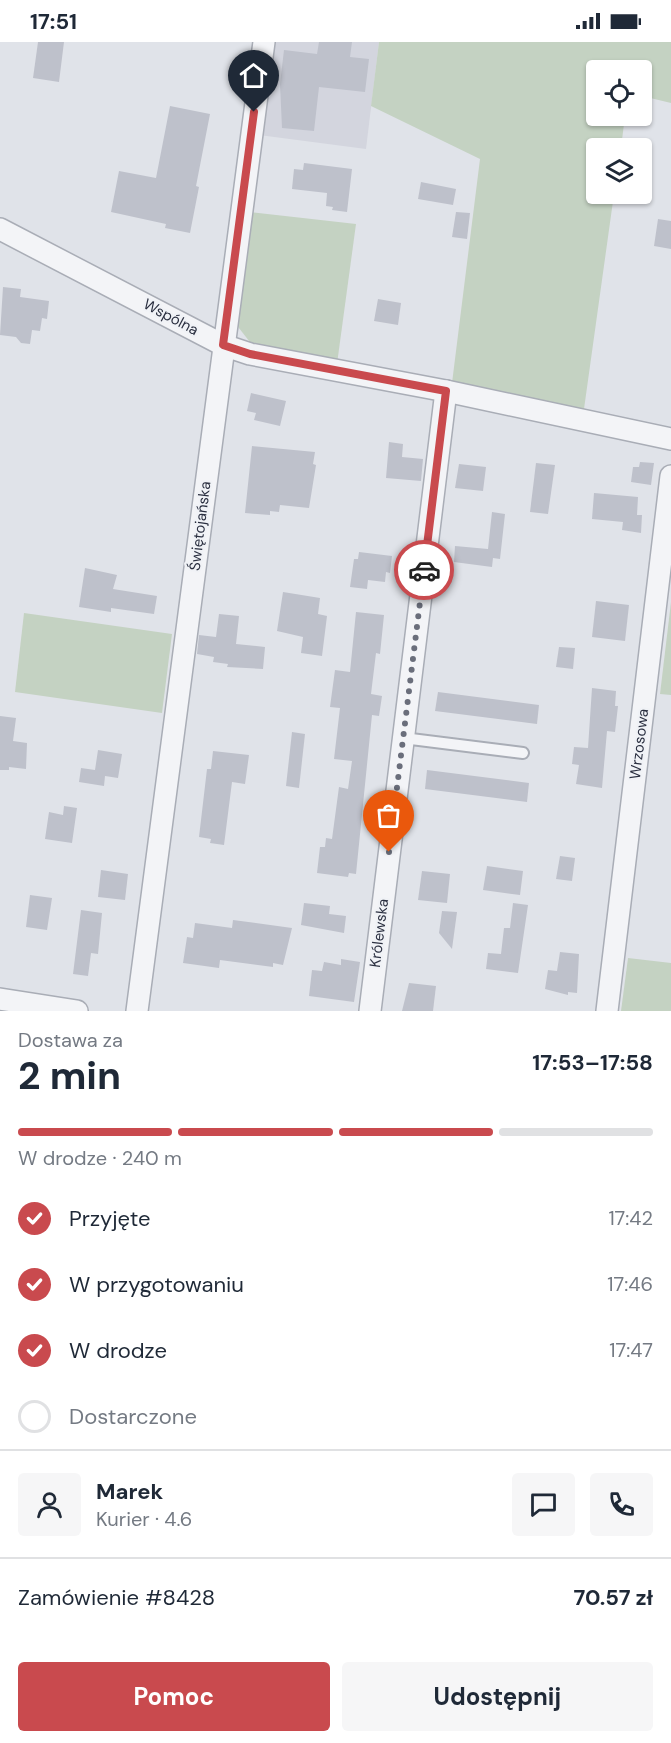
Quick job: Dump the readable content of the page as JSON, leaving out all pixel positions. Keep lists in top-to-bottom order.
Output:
{
  "streets": {
    "street": [
      "Wspólna",
      "Świętojańska",
      "Wrzosowa",
      "Królewska"
    ]
  },
  "crossings": [
    ["Wspólna", "Świętojańska"],
    ["Wspólna", "Królewska"]
  ],
  "page": {
    "status": "17:51",
    "heading": ["2 min", "Dostawa za", "17:53–17:58"],
    "panel": [
      "Marek",
      "Kurier · 4.6",
      "Zamówienie #8428",
      "70.57 zł"
    ],
    "bar": "W drodze · 240 m",
    "list": [
      ["Przyjęte", "17:42"],
      ["W przygotowaniu", "17:46"],
      ["W drodze", "17:47"],
      "Dostarczone"
    ],
    "buttons": ["Pomoc", "Udostępnij"]
  }
}
